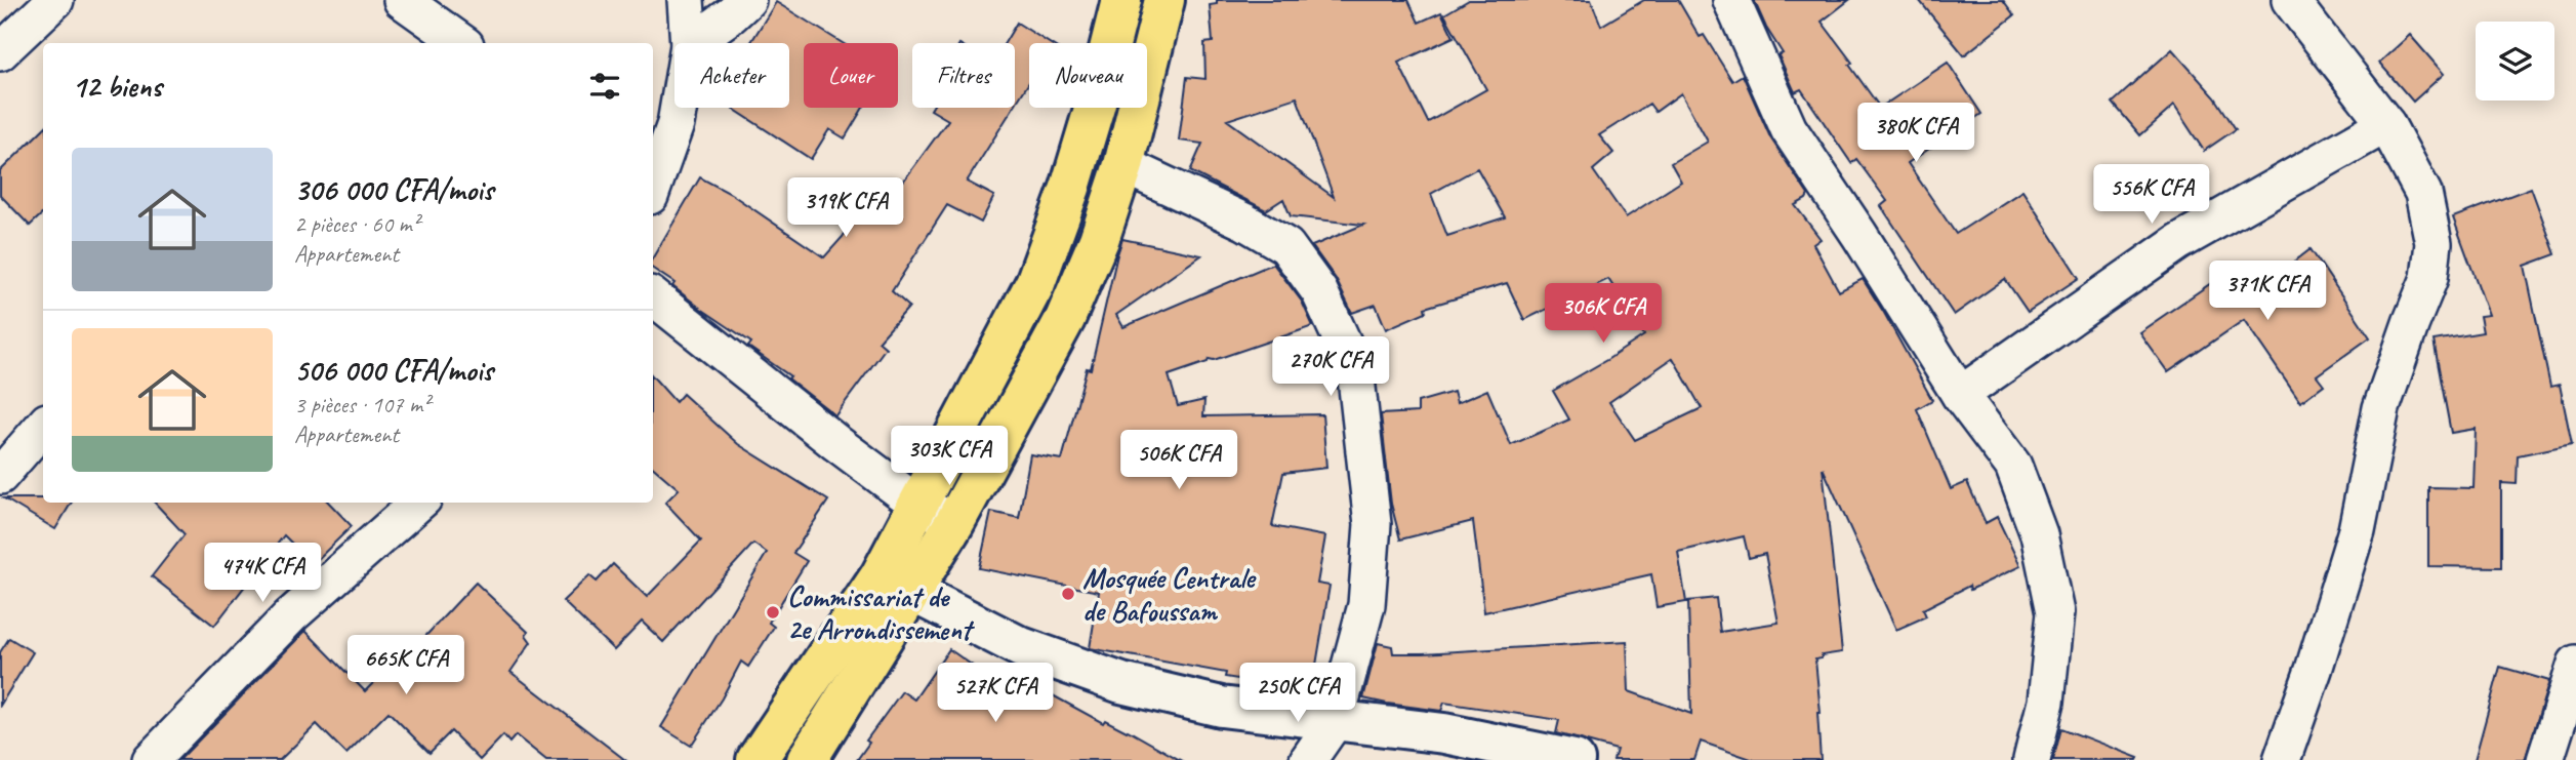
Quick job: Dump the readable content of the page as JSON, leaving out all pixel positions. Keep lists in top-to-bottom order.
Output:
{
  "places": ["Mosquée Centrale de Bafoussam", "Commissariat de 2e Arrondissement"],
  "page": {
    "chip": [
      "Acheter",
      "Louer",
      "Filtres",
      "Nouveau"
    ],
    "heading": "12 biens",
    "price": [
      "380K CFA",
      "556K CFA",
      "319K CFA",
      "371K CFA",
      "306K CFA",
      "270K CFA",
      "303K CFA",
      "506K CFA",
      "474K CFA",
      "665K CFA",
      "527K CFA",
      "250K CFA"
    ],
    "list": [
      {
        "name": "306 000 CFA/mois",
        "note": "2 pièces · 60 m² · Appartement"
      },
      {
        "name": "506 000 CFA/mois",
        "note": "3 pièces · 107 m² · Appartement"
      }
    ]
  }
}
